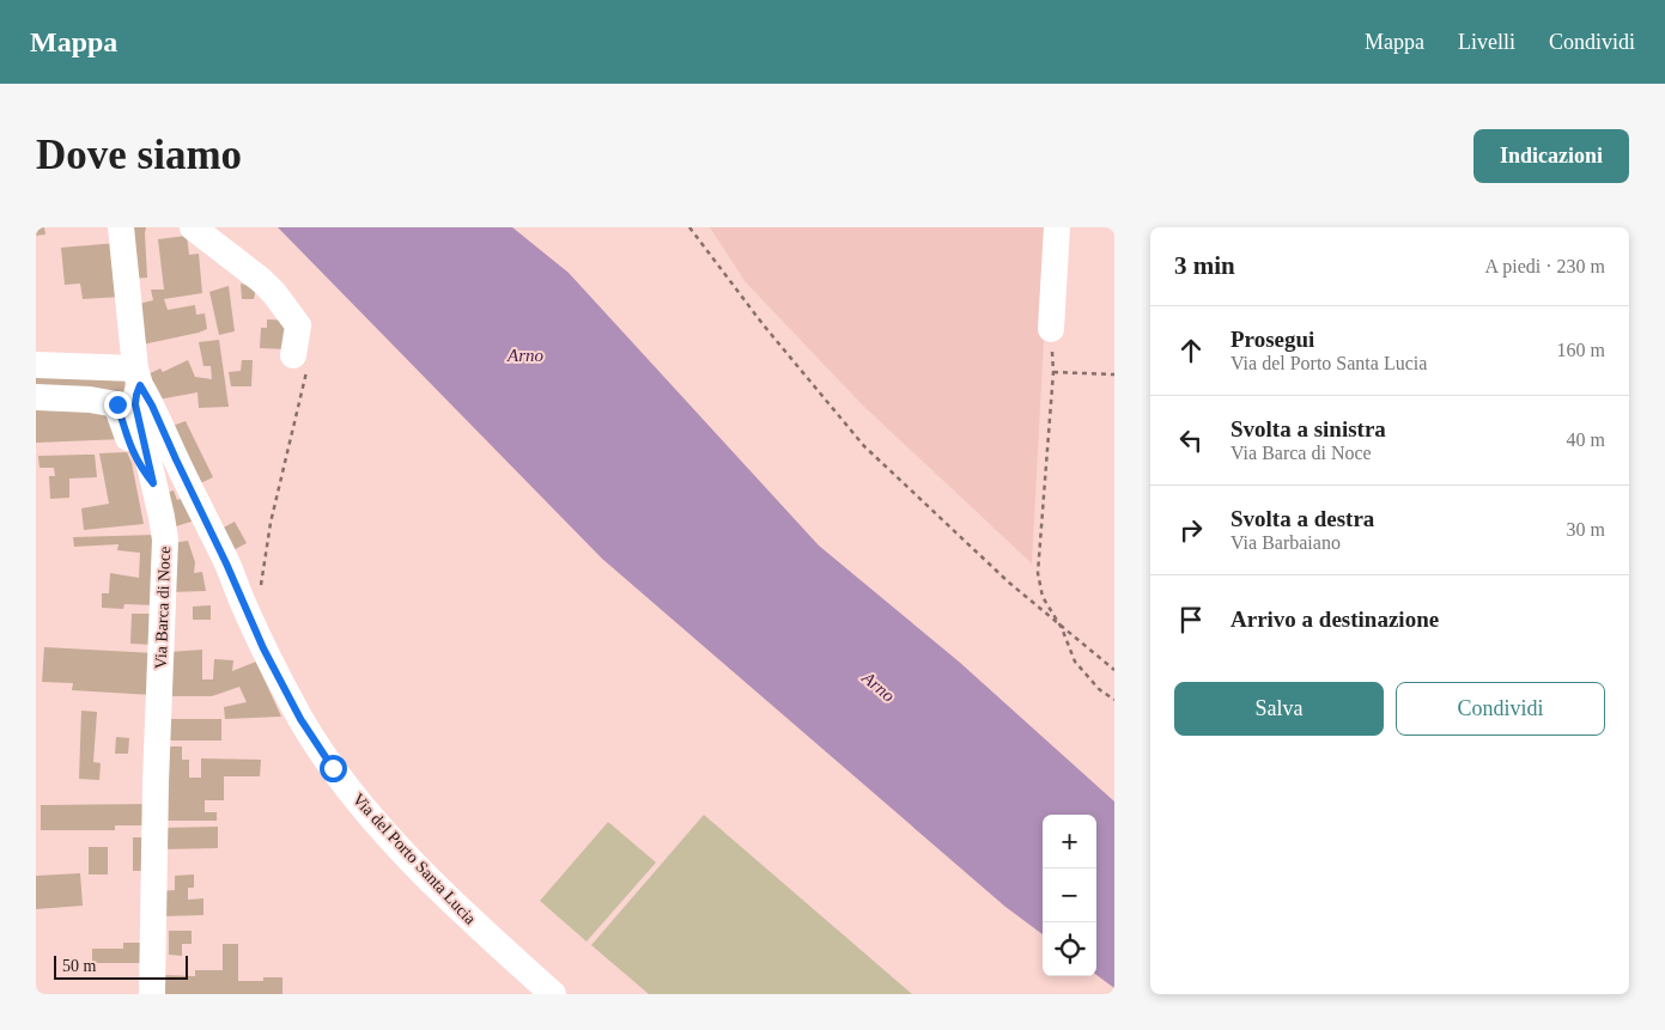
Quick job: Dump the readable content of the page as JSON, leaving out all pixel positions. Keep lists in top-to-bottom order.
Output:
{
  "streets": {
    "street": ["Via Barca di Noce", "Via del Porto Santa Lucia"]
  },
  "crossings": [
    ["Via Barca di Noce", "Via del Porto Santa Lucia"]
  ],
  "water": ["Arno"],
  "scale_bar": "50 m",
  "page": {
    "header": "Mappa",
    "nav": ["Mappa", "Livelli", "Condividi"],
    "buttons": [
      "Indicazioni",
      ["Salva", "Condividi"]
    ],
    "title": "Dove siamo",
    "heading": ["3 min", "A piedi · 230 m"],
    "list": [
      ["Prosegui", "Via del Porto Santa Lucia", "160 m"],
      ["Svolta a sinistra", "Via Barca di Noce", "40 m"],
      ["Svolta a destra", "Via Barbaiano", "30 m"],
      "Arrivo a destinazione"
    ],
    "map_buttons": ["+", "−"],
    "scale": "50 m"
  }
}
